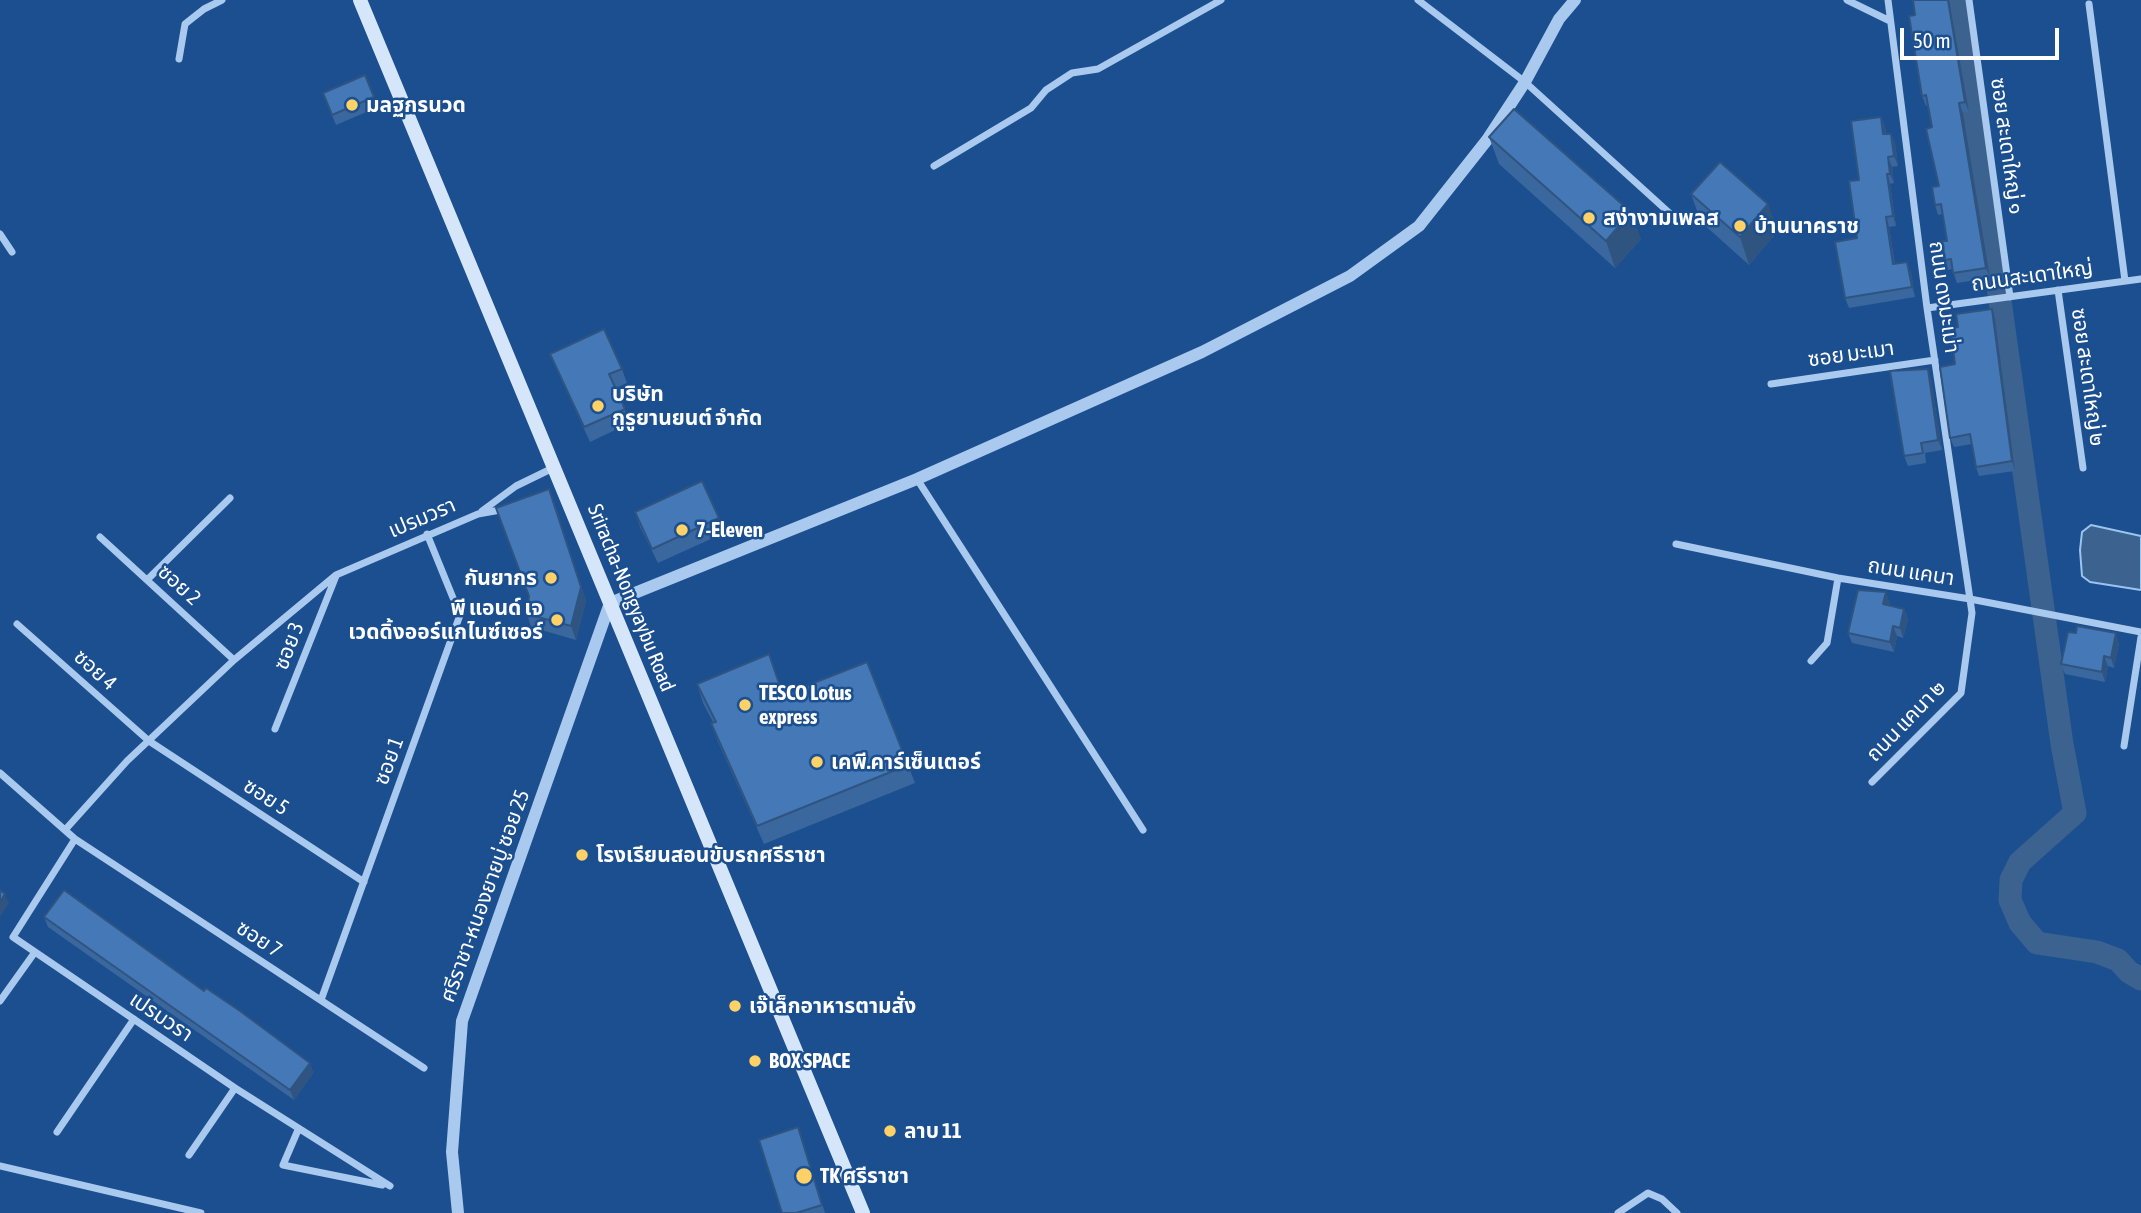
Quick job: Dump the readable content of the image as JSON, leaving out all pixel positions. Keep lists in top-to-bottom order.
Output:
{
  "streets": {
    "main road": ["Sriracha-Nongyaybu Road"],
    "street": [
      "ซอย สะเดาใหญ่ ๑",
      "ถนนสะเดาใหญ่",
      "ถนน ดงมะเม่า",
      "ซอย มะเมา",
      "ซอย สะเดาใหญ่ ๒",
      "เปรมวรา",
      "ถนน แคนา",
      "ซอย 2",
      "ซอย 3",
      "ซอย 4",
      "ถนน แคนา ๒",
      "ซอย 1",
      "ซอย 5",
      "ศรีราชา-หนองยายบู่ ซอย 25",
      "ซอย 7"
    ]
  },
  "crossings": [
    ["ซอย สะเดาใหญ่ ๑", "ถนนสะเดาใหญ่"],
    ["ถนนสะเดาใหญ่", "ถนน ดงมะเม่า"],
    ["ถนนสะเดาใหญ่", "ซอย สะเดาใหญ่ ๒"],
    ["ถนน ดงมะเม่า", "ซอย มะเมา"],
    ["ถนน ดงมะเม่า", "ถนน แคนา"],
    ["ถนน ดงมะเม่า", "ถนน แคนา ๒"],
    ["เปรมวรา", "ซอย 2"],
    ["เปรมวรา", "Sriracha-Nongyaybu Road"],
    ["เปรมวรา", "ซอย 3"],
    ["เปรมวรา", "ซอย 4"],
    ["เปรมวรา", "ซอย 1"],
    ["เปรมวรา", "ซอย 5"],
    ["เปรมวรา", "ซอย 7"],
    ["ถนน แคนา", "ถนน แคนา ๒"],
    ["Sriracha-Nongyaybu Road", "ศรีราชา-หนองยายบู่ ซอย 25"],
    ["ซอย 4", "ซอย 5"],
    ["ซอย 1", "ซอย 5"],
    ["ซอย 1", "ซอย 7"]
  ],
  "places": [
    "มลฐกรนวด",
    "สง่างามเพลส",
    "บ้านนาคราช",
    "บริษัท กูรูยานยนต์ จำกัด",
    "7-Eleven",
    "กันยากร",
    "พี แอนด์ เจ เวดดิ้งออร์แกไนซ์เซอร์",
    "TESCO Lotus express",
    "เคพี.คาร์เซ็นเตอร์",
    "โรงเรียนสอนขับรถศรีราชา",
    "เจ๊เล็กอาหารตามสั่ง",
    "BOX SPACE",
    "ลาบ 11",
    "TK ศรีราชา"
  ],
  "scale_bar": "50 m"
}
